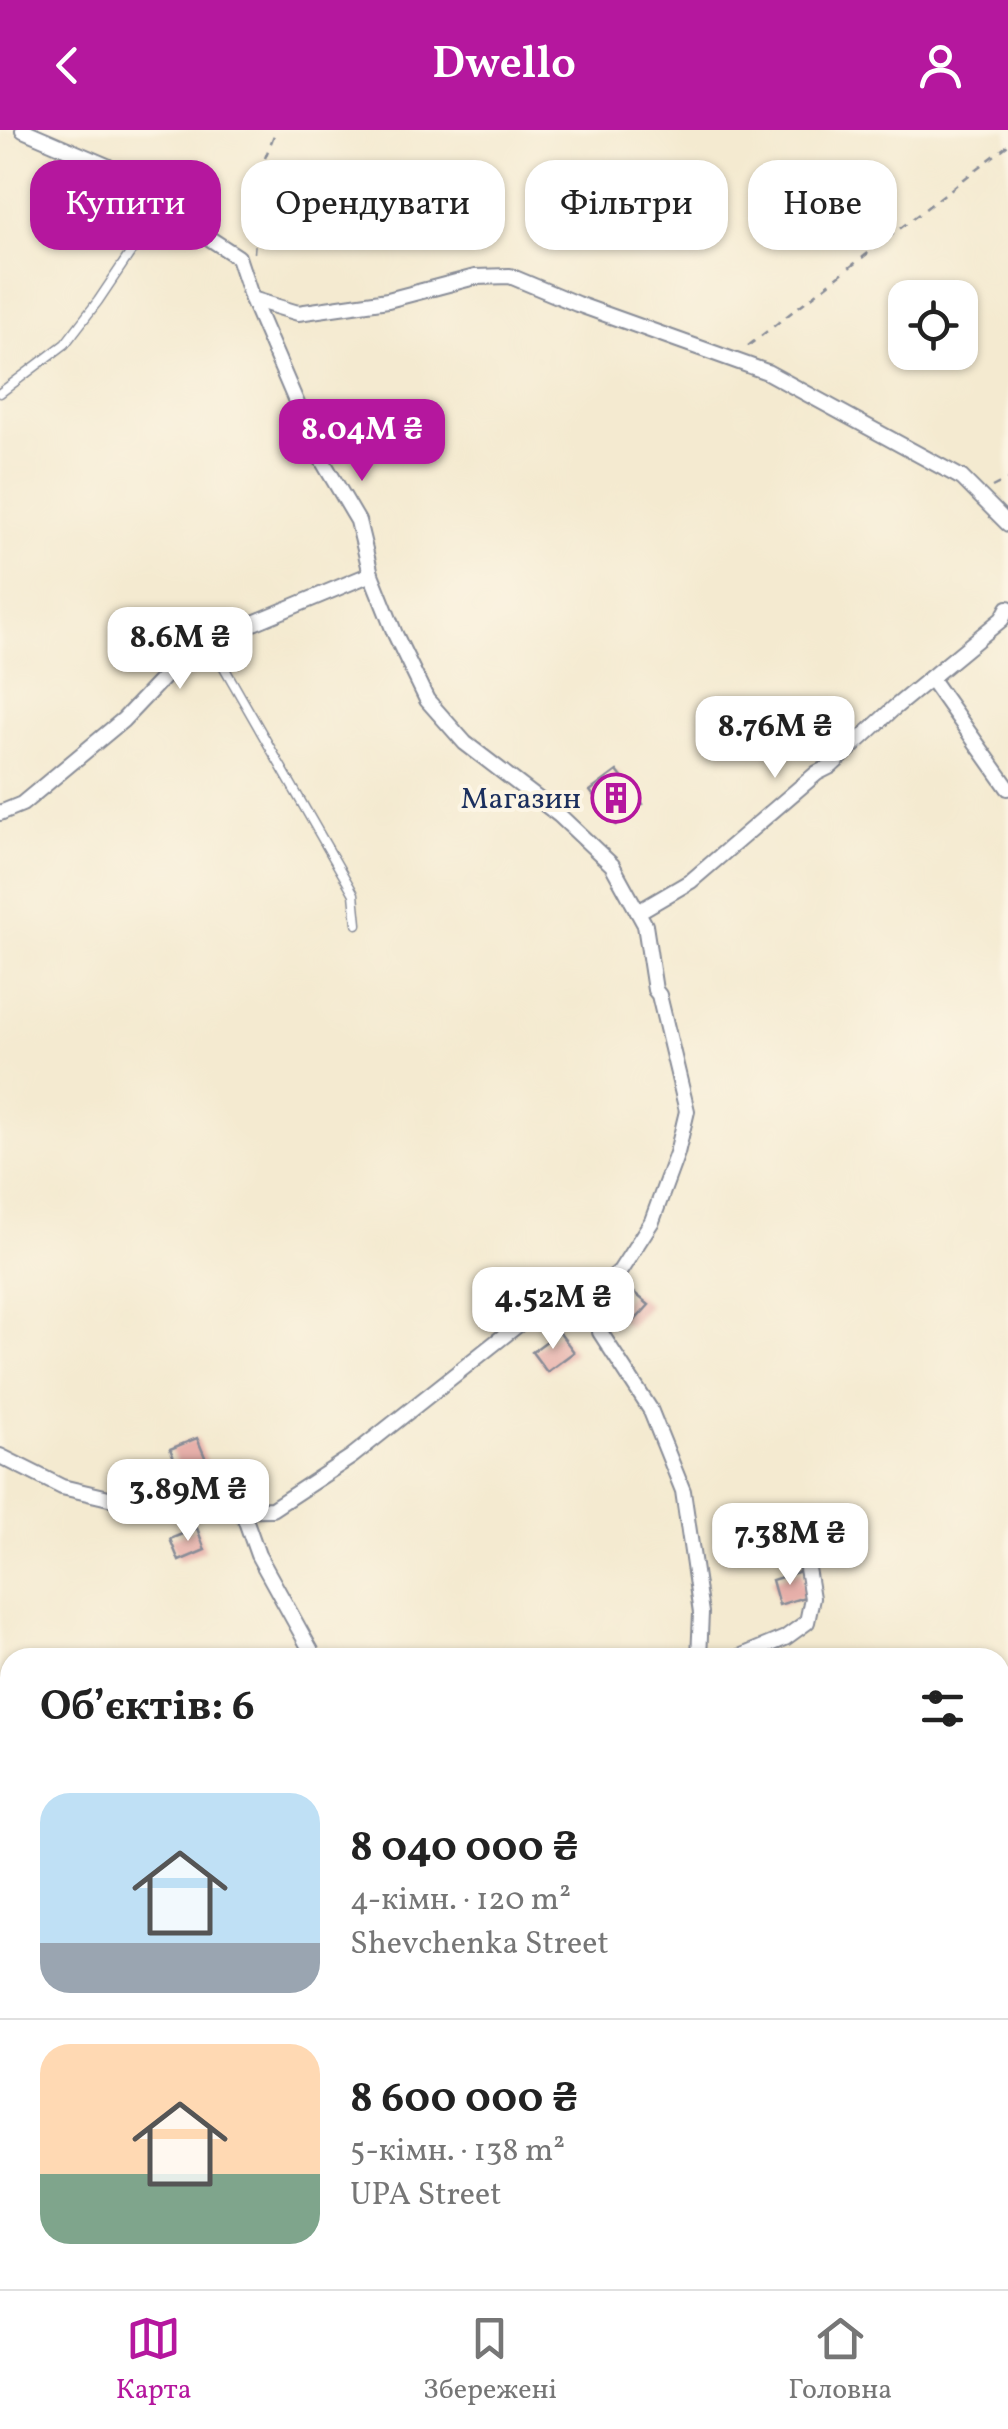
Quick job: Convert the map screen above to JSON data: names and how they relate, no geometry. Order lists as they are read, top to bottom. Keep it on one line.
{"places":{"building":["Магазин"]},"page":{"header":"Dwello","chip":["Купити","Орендувати","Фільтри","Нове"],"price":["8.04M ₴","8.6M ₴","8.76M ₴","4.52M ₴","3.89M ₴","7.38M ₴"],"heading":"Об’єктів: 6","list":[{"name":"8 040 000 ₴","note":"4-кімн. · 120 m² · Shevchenka Street"},{"name":"8 600 000 ₴","note":"5-кімн. · 138 m² · UPA Street"}],"tabs":["Карта","Збережені","Головна"]}}
